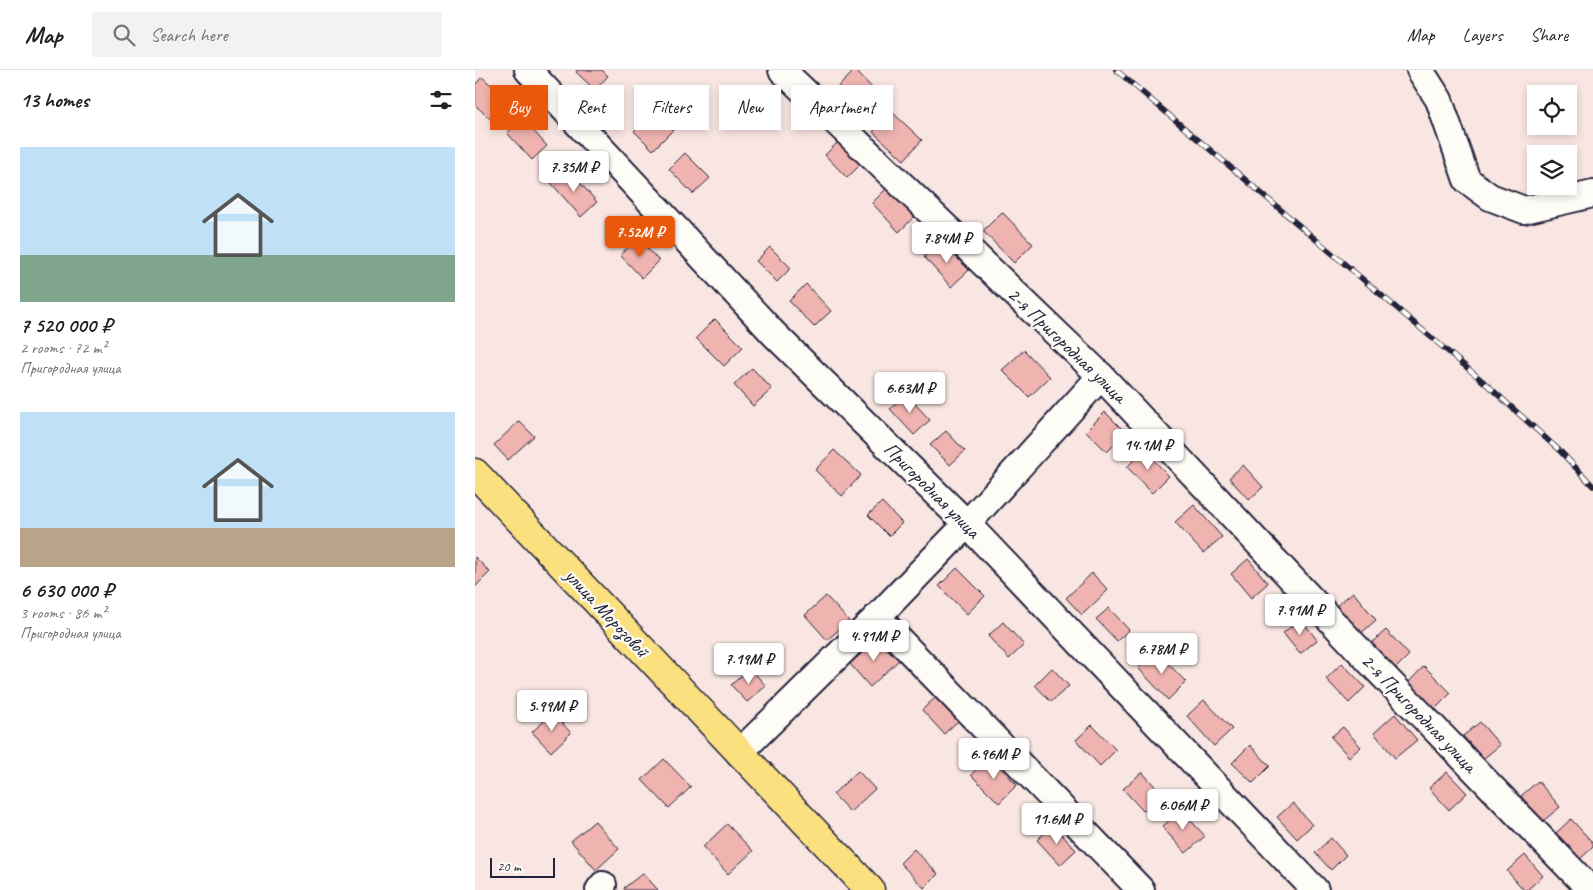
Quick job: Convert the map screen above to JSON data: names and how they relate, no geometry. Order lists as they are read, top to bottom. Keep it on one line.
{"streets":{"main road":["улица Морозовой"],"street":["2-я Пригородная улица","Пригородная улица"]},"scale_bar":"20 m","page":{"header":"Map","search":"Search here","nav":["Map","Layers","Share"],"heading":"13 homes","chip":["Buy","Rent","Filters","New","Apartment"],"list":[{"name":"7 520 000 ₽","note":"2 rooms · 72 m² · Пригородная улица"},{"name":"6 630 000 ₽","note":"3 rooms · 86 m² · Пригородная улица"}],"price":["7.35M ₽","7.52M ₽","7.84M ₽","6.63M ₽","14.1M ₽","7.91M ₽","4.91M ₽","6.78M ₽","7.19M ₽","5.99M ₽","6.96M ₽","6.06M ₽","11.6M ₽"],"scale":"20 m"}}
